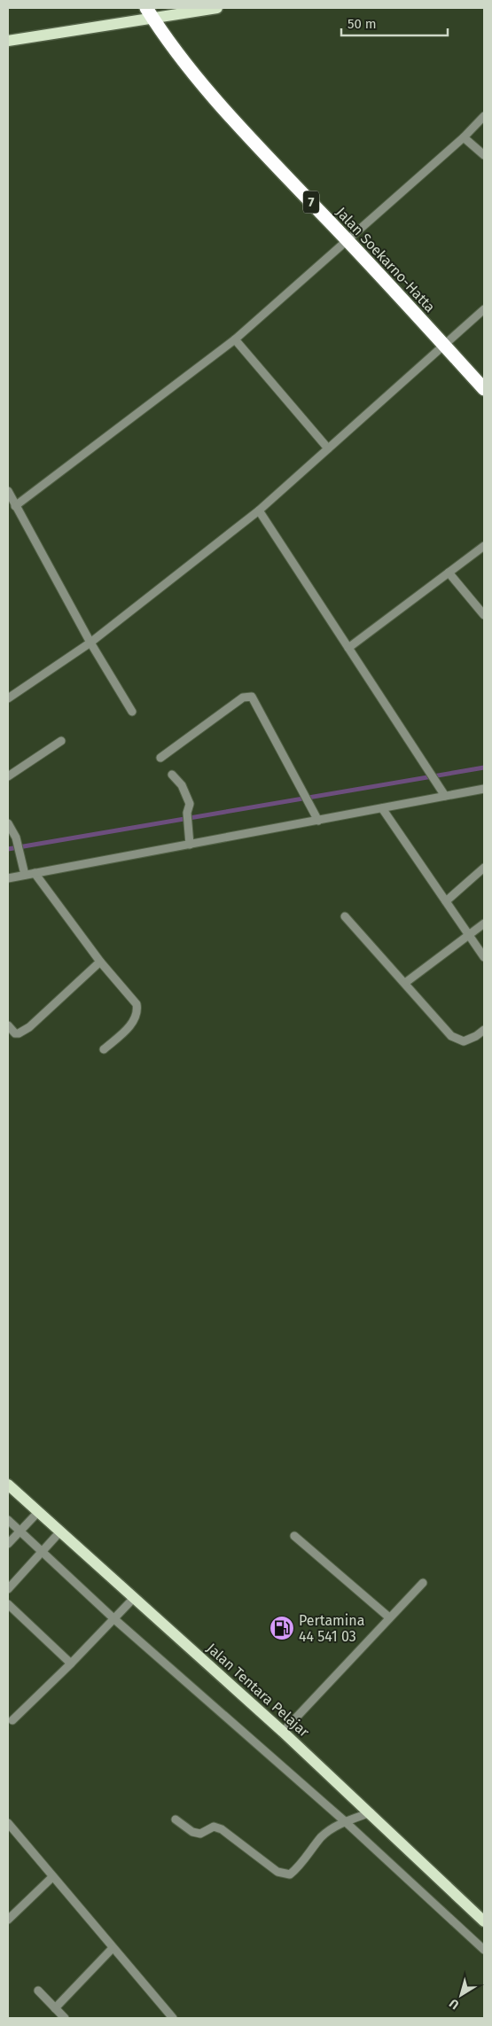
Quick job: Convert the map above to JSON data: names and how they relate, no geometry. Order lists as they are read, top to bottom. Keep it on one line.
{"streets":{"highway":["7","Jalan Soekarno-Hatta"],"main road":["Jalan Tentara Pelajar"]},"places":{"fuel station":["Pertamina 44 541 03"]},"scale_bar":"50 m","north":"bottom left"}
